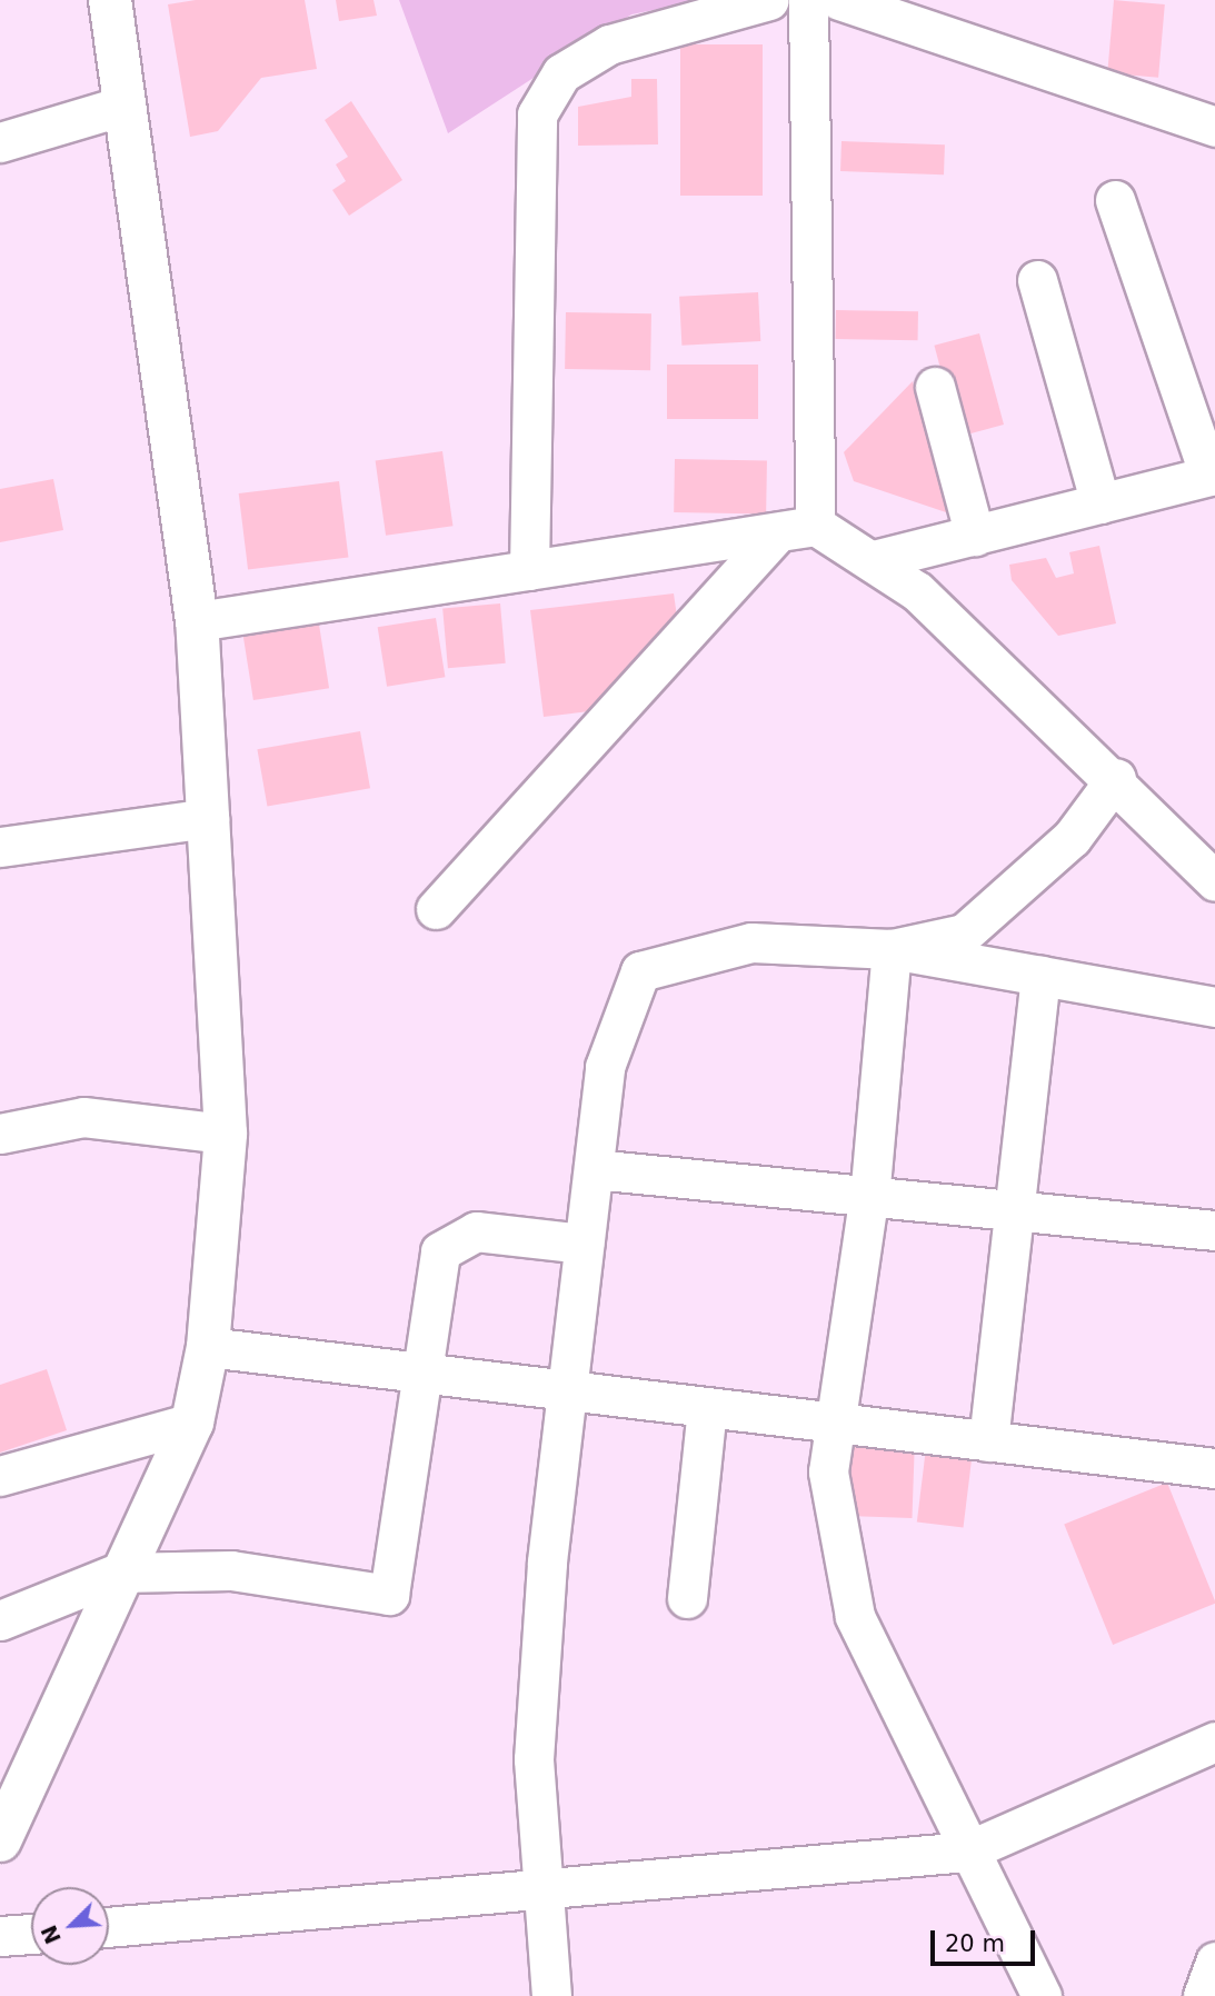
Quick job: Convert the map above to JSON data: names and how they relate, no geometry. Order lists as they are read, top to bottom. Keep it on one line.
{"scale_bar":"20 m","north":"bottom left"}
